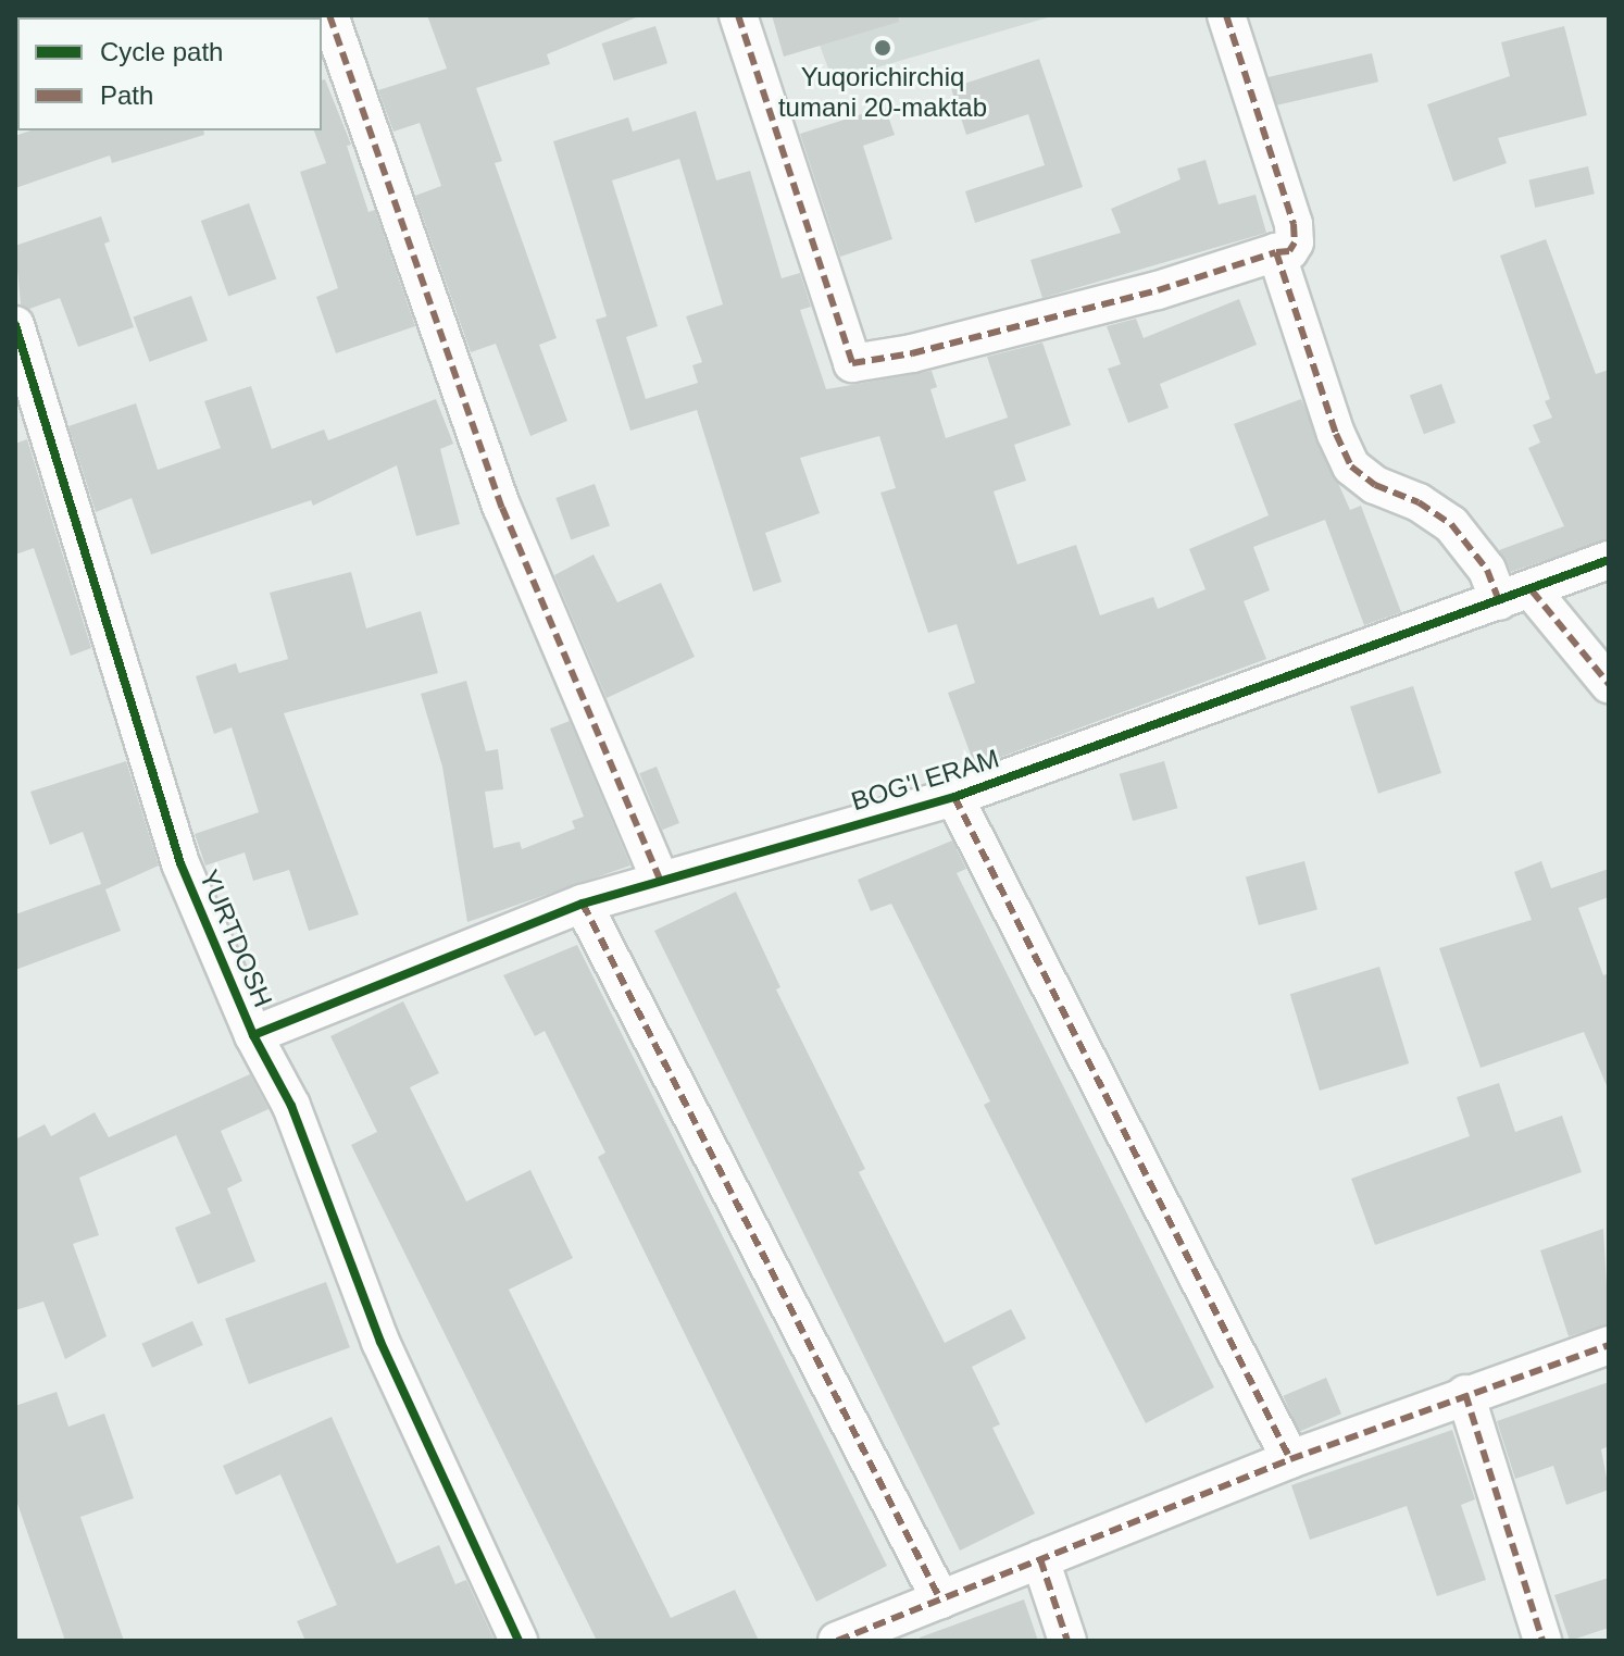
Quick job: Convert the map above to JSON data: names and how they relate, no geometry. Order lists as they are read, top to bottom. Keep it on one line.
{"streets":{"street":["BOG'I ERAM","YURTDOSH"]},"crossings":[["BOG'I ERAM","YURTDOSH"]],"places":["Yuqorichirchiq tumani 20-maktab"],"legend":["Cycle path","Path"]}
